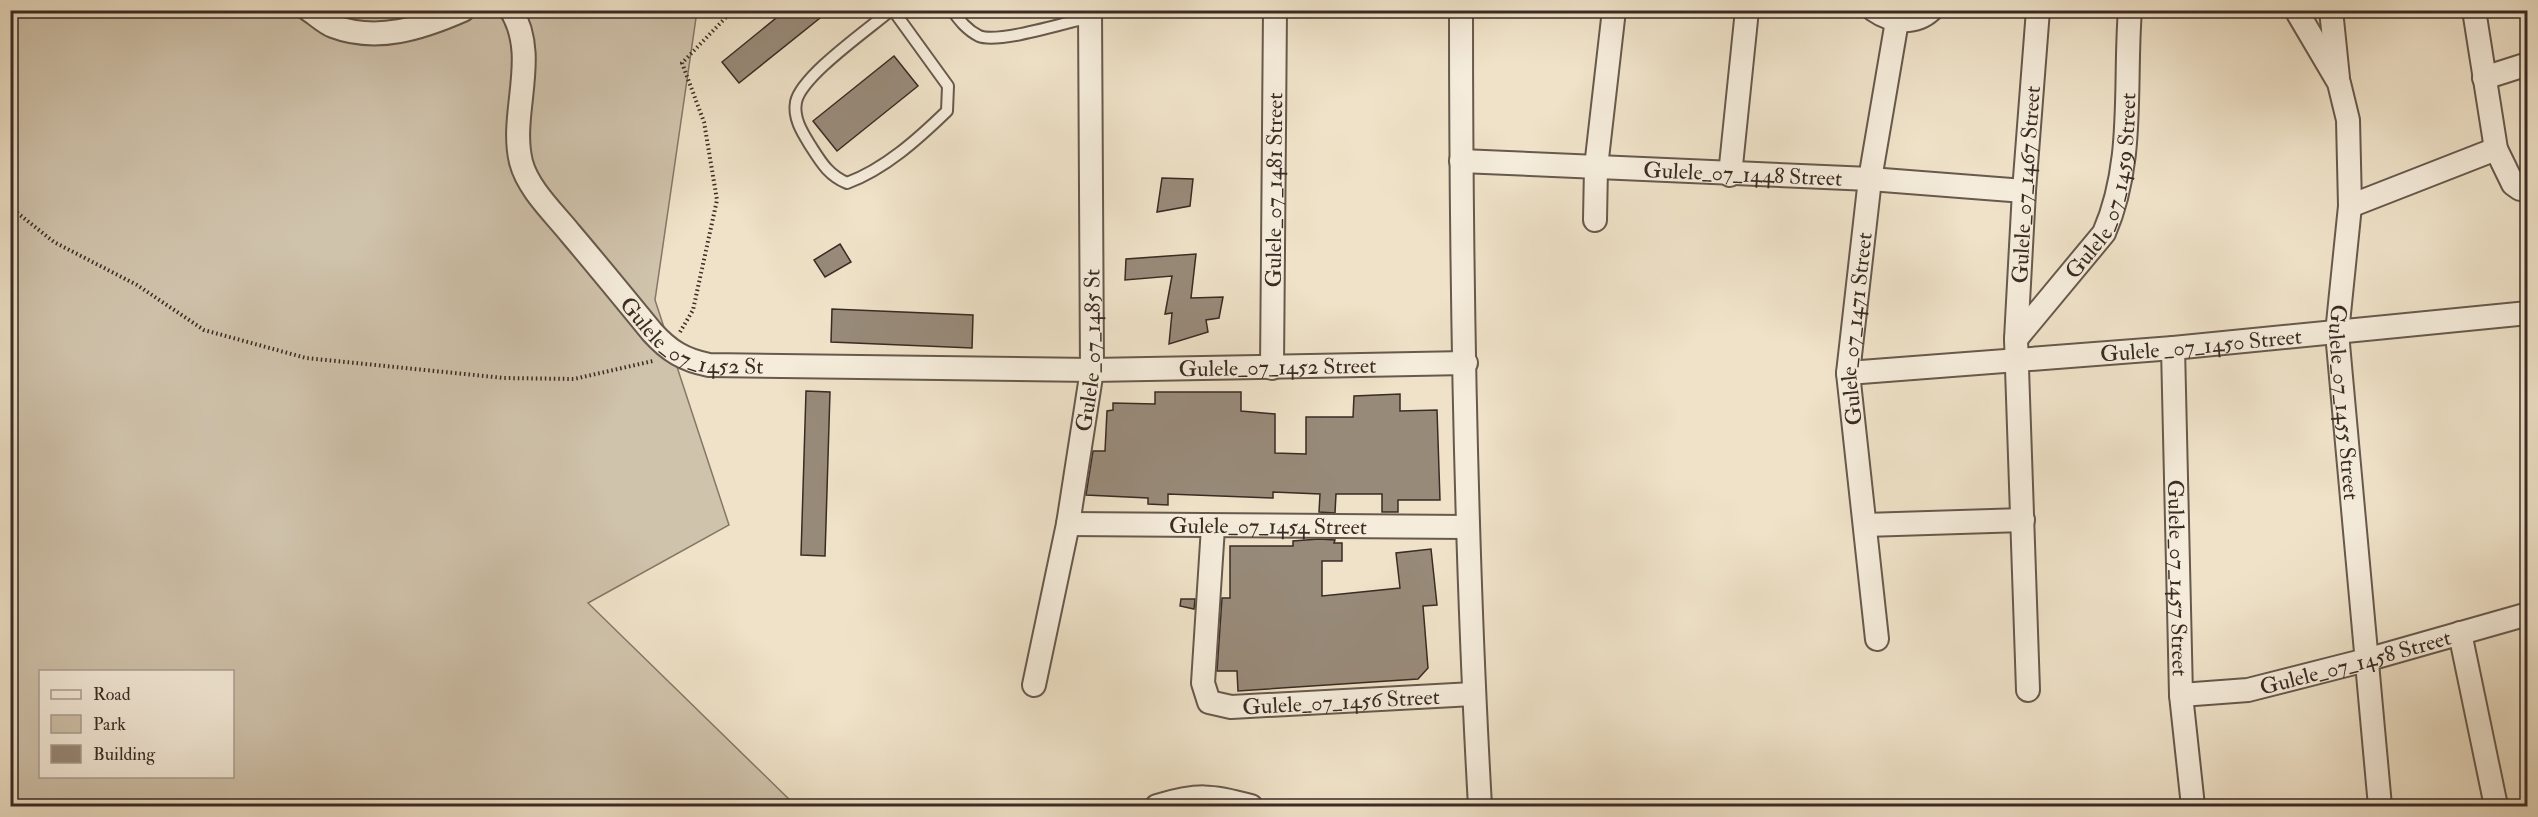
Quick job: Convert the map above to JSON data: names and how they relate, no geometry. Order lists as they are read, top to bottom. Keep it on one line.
{"streets":{"street":["Gulele_07_1448 Street","Gulele_07_1459 Street","Gulele_07_1467 Street","Gulele_07_1481 Street","Gulele_07_1452 St","Gulele_07_1471 Street","Gulele _07_1450 Street","Gulele_07_1485 St","Gulele_07_1452 Street","Gulele_07_1455 Street","Gulele_07_1454 Street","Gulele_07_1457 Street","Gulele_07_1458 Street","Gulele_07_1456 Street"]},"crossings":[["Gulele_07_1448 Street","Gulele_07_1467 Street"],["Gulele_07_1448 Street","Gulele_07_1471 Street"],["Gulele_07_1459 Street","Gulele_07_1467 Street"],["Gulele_07_1459 Street","Gulele _07_1450 Street"],["Gulele_07_1467 Street","Gulele _07_1450 Street"],["Gulele_07_1481 Street","Gulele_07_1452 Street"],["Gulele_07_1452 St","Gulele_07_1485 St"],["Gulele_07_1452 St","Gulele_07_1452 Street"],["Gulele_07_1471 Street","Gulele _07_1450 Street"],["Gulele _07_1450 Street","Gulele_07_1455 Street"],["Gulele _07_1450 Street","Gulele_07_1457 Street"],["Gulele_07_1485 St","Gulele_07_1452 Street"],["Gulele_07_1485 St","Gulele_07_1454 Street"],["Gulele_07_1455 Street","Gulele_07_1458 Street"],["Gulele_07_1454 Street","Gulele_07_1456 Street"],["Gulele_07_1457 Street","Gulele_07_1458 Street"]],"legend":["Road","Park","Building"]}
